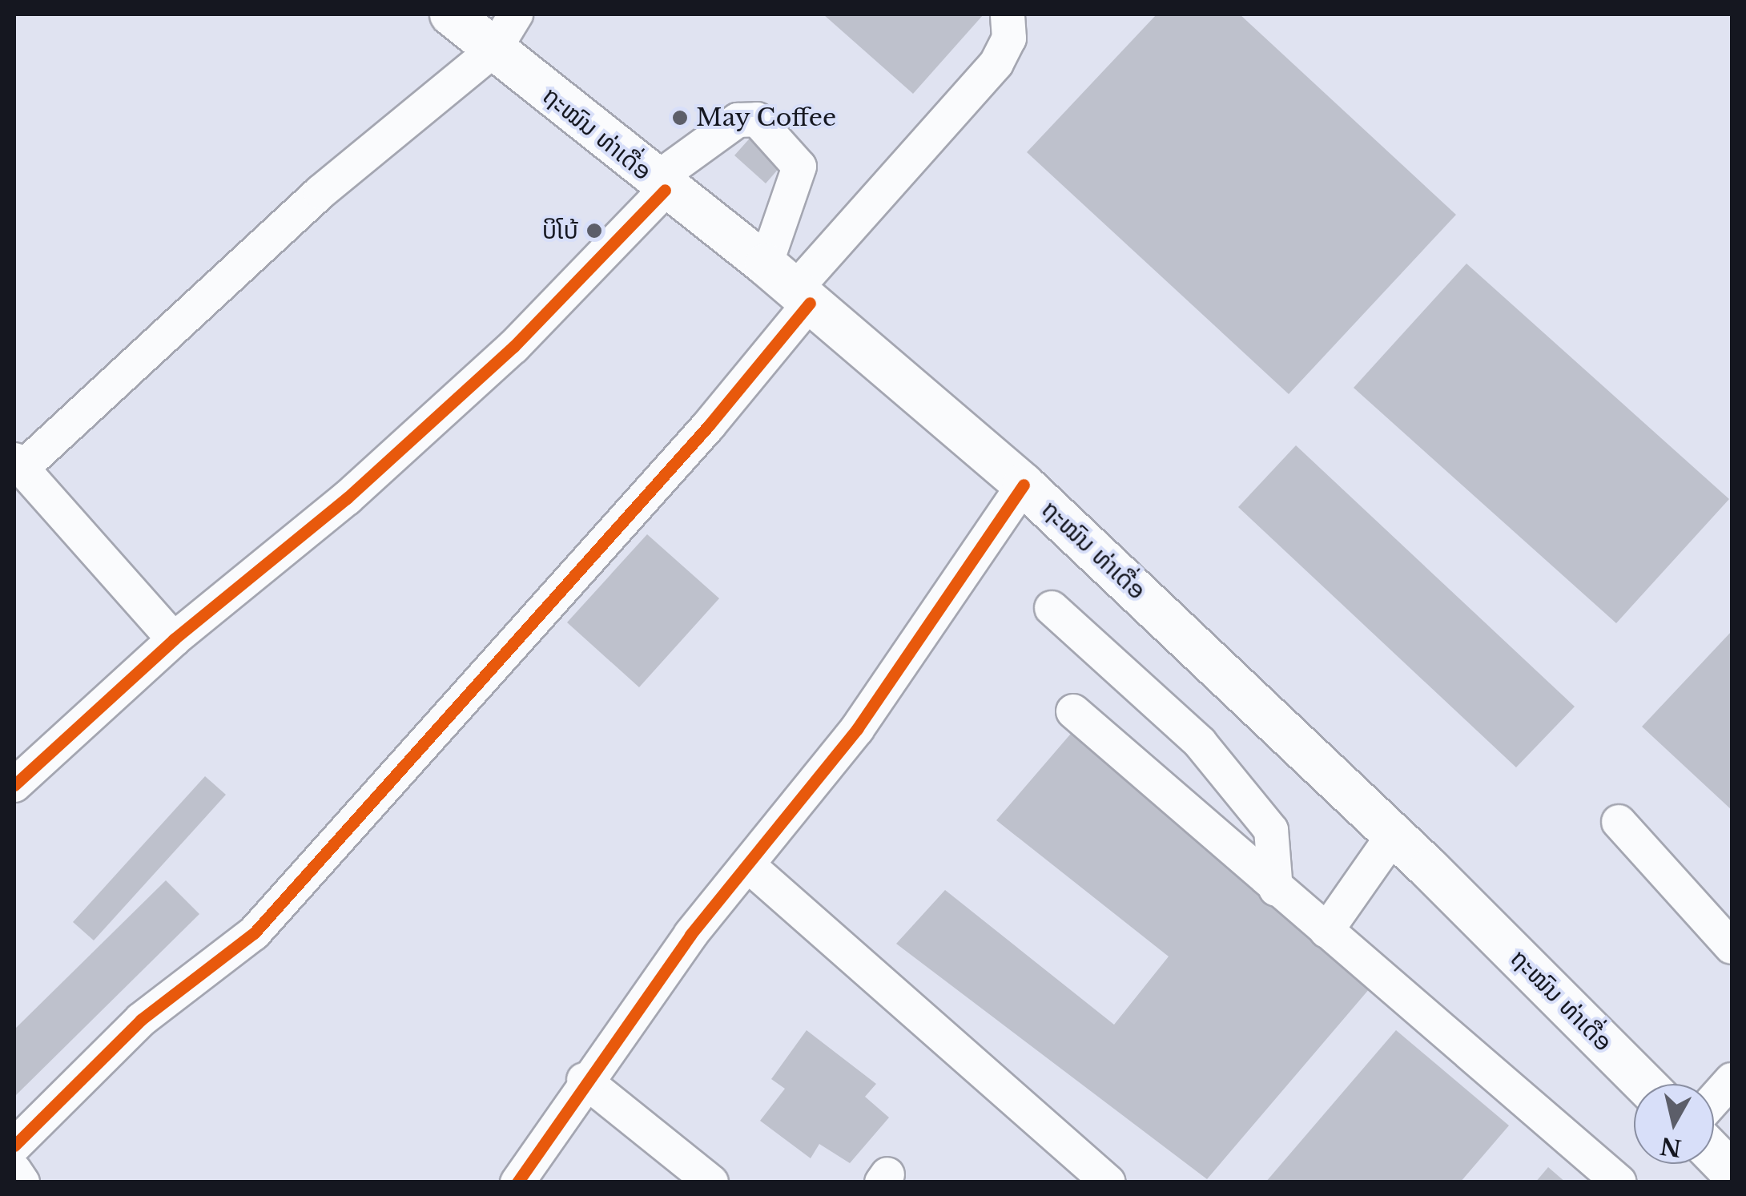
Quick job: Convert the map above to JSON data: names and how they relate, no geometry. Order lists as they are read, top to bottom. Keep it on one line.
{"streets":{"main road":["ຖະໝົນ ທ່າເດື່ອ"]},"places":["May Coffee","ບິໂບ້"],"north":"bottom"}
